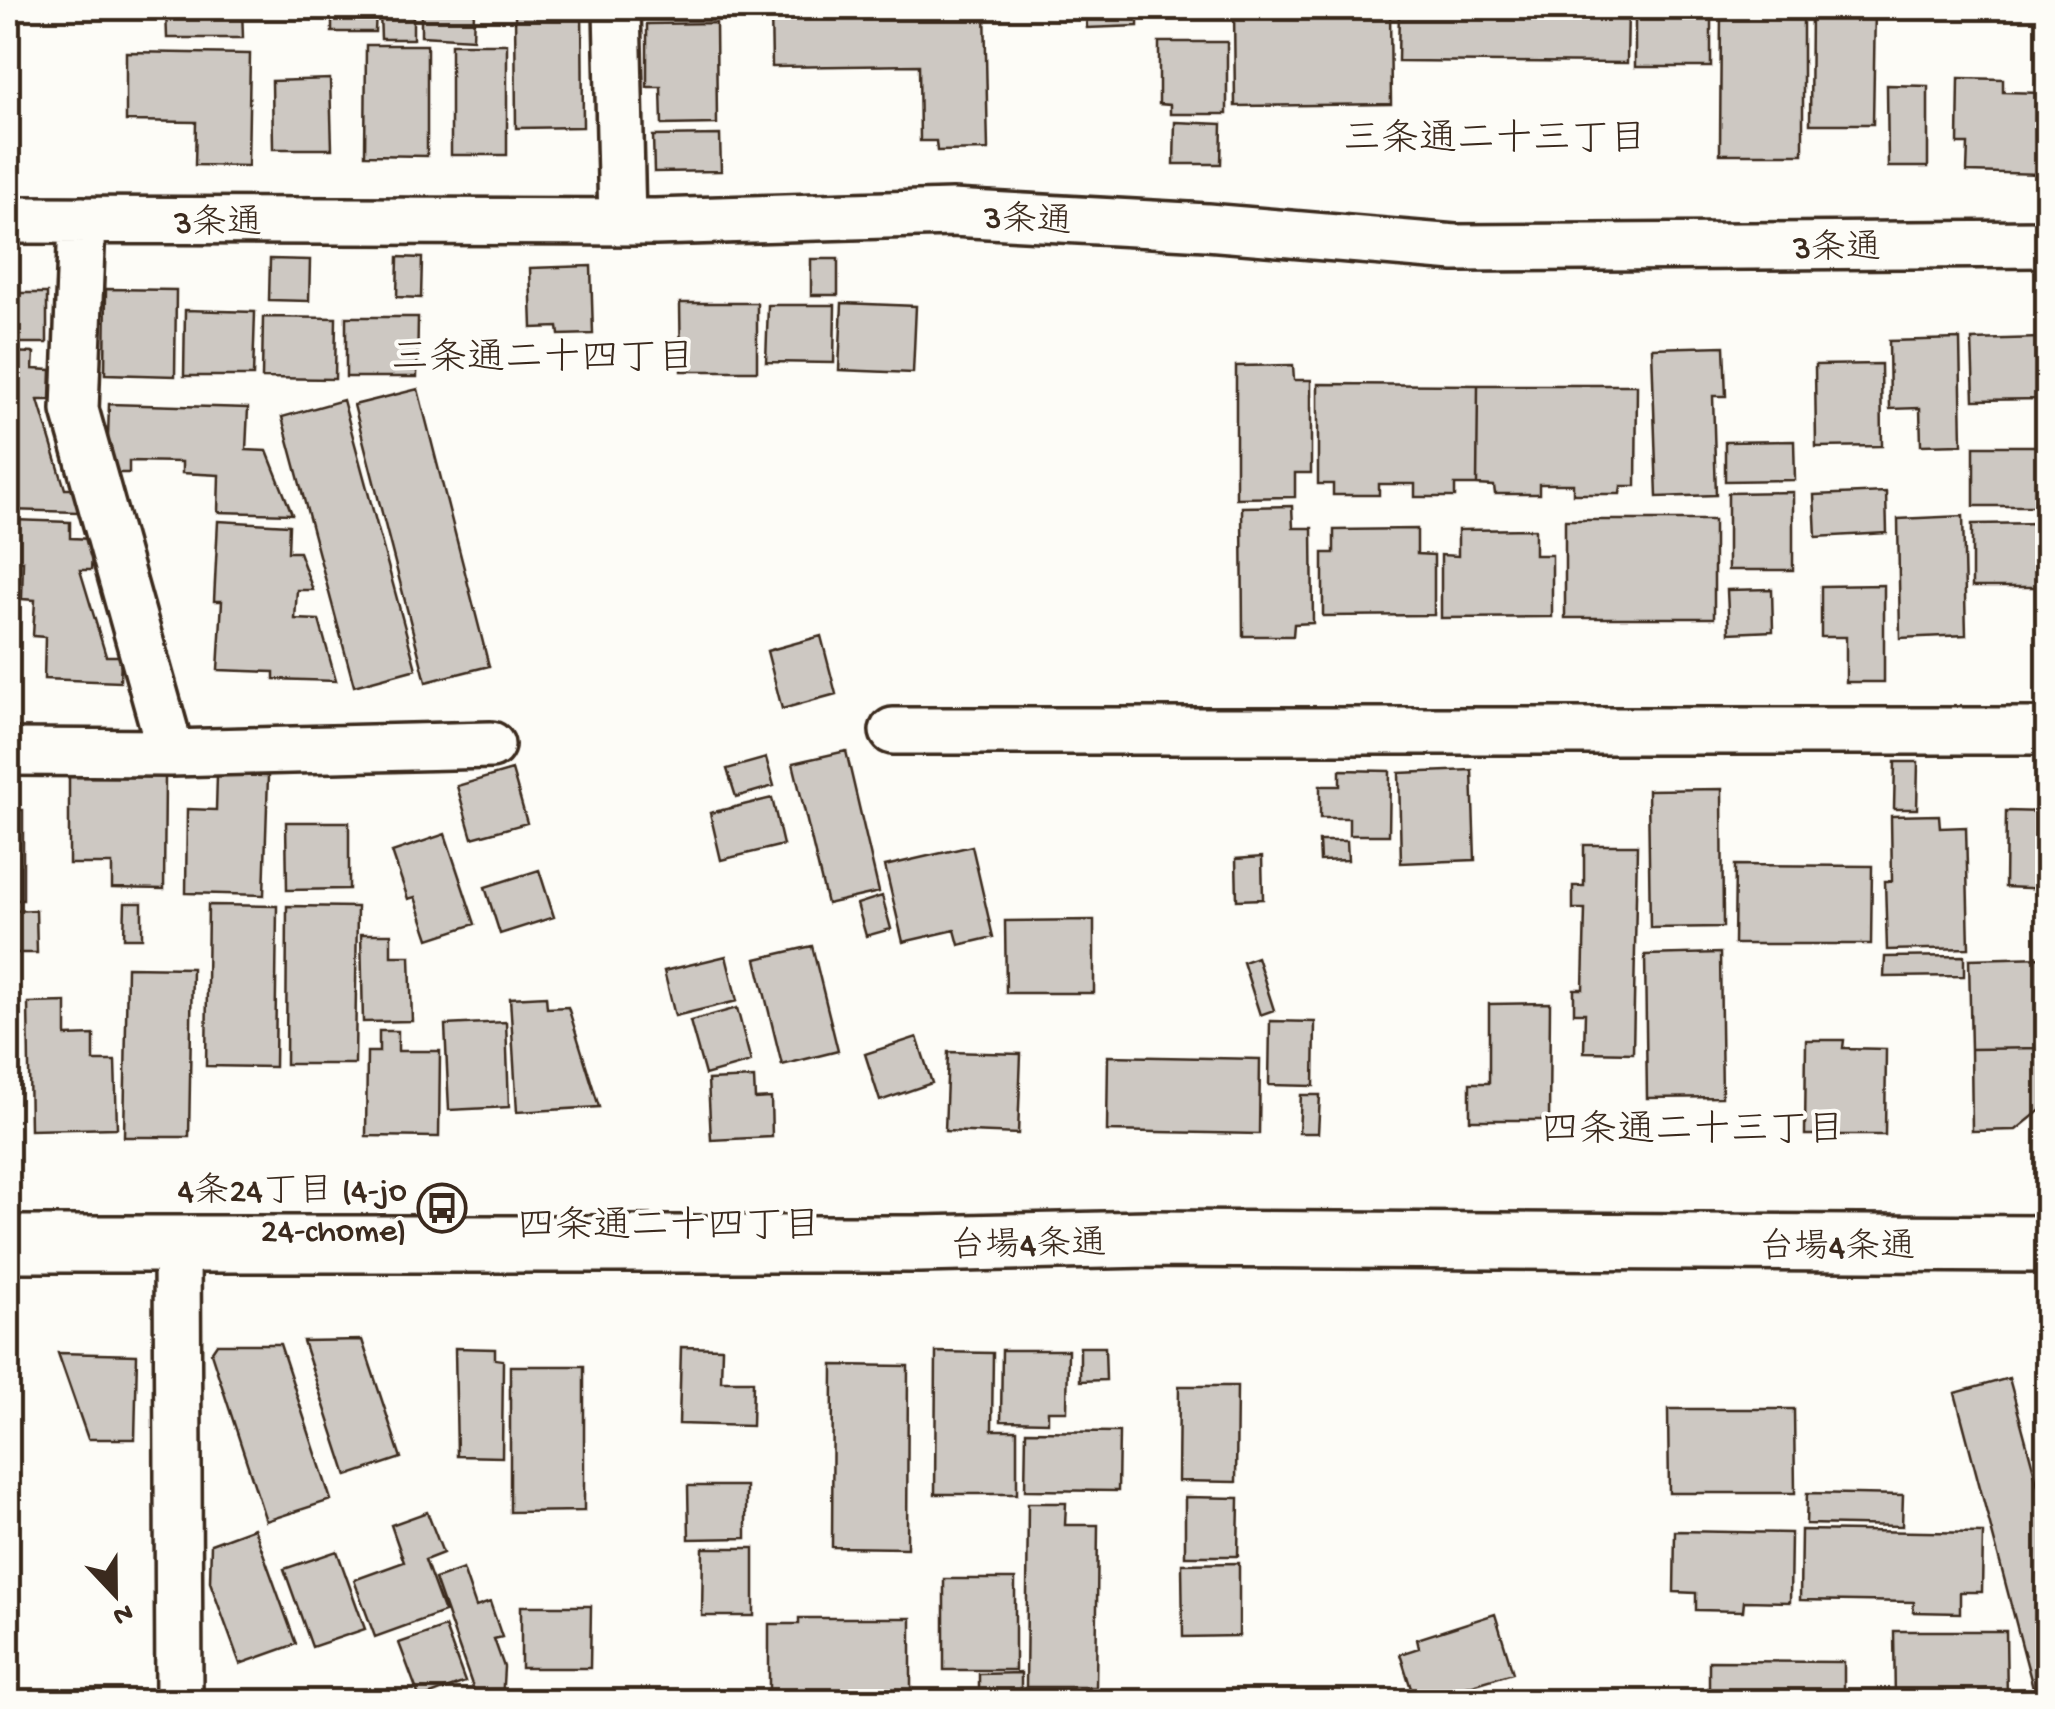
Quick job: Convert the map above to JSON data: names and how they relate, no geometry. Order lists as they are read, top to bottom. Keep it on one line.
{"streets":{"street":["3条通","台場4条通"]},"districts":["三条通二十三丁目","三条通二十四丁目","四条通二十三丁目","四条通二十四丁目"],"places":{"bus stop":["4条24丁目 (4-jo 24-chome)"]},"north":"bottom"}
